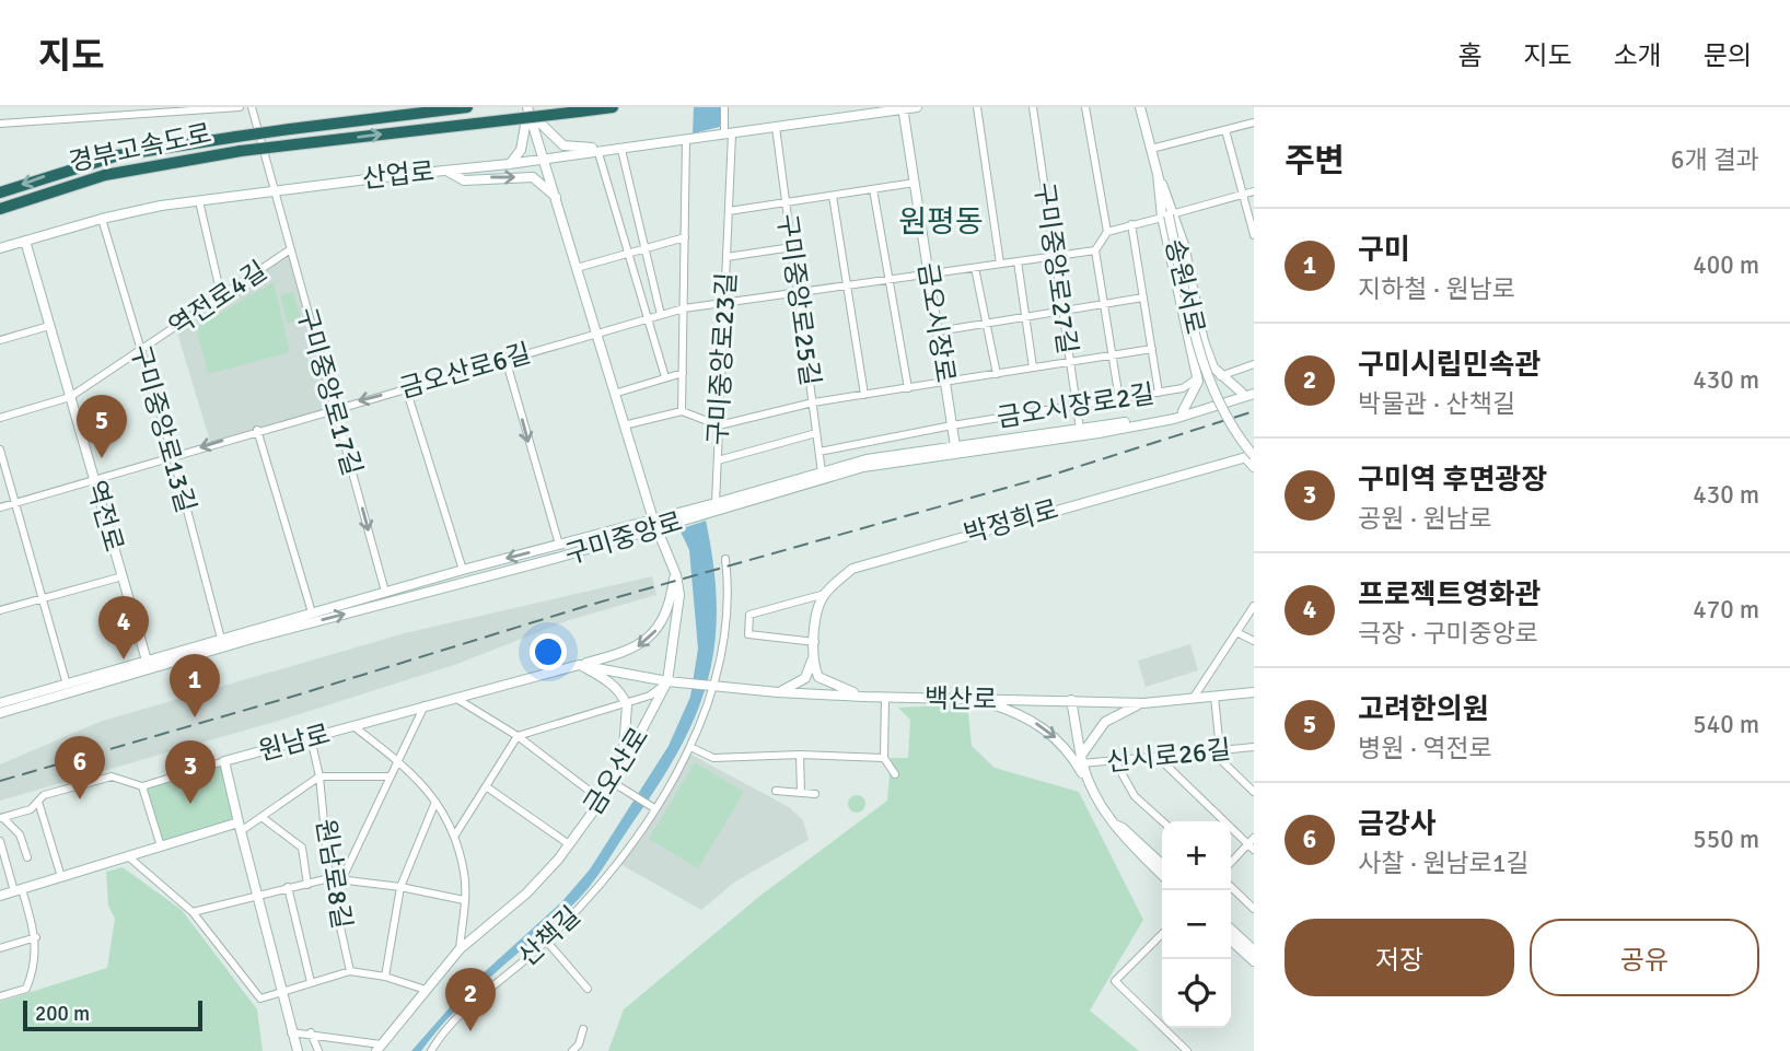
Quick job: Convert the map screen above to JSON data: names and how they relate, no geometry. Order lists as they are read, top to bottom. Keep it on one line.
{"streets":{"highway":["경부고속도로"],"street":["산업로","구미중앙로27길","송원서로","역전로4길","구미중앙로25길","금오시장로","구미중앙로23길","금오산로6길","구미중앙로17길","금오시장로2길","구미중앙로13길","역전로","박정희로","구미중앙로","백산로","원남로","신시로26길","금오산로","원남로8길","산책길"]},"crossings":[["산업로","구미중앙로25길"],["산업로","금오시장로"],["산업로","구미중앙로23길"],["산업로","구미중앙로17길"],["산업로","구미중앙로13길"],["산업로","역전로"],["산업로","금오산로"],["구미중앙로27길","금오산로6길"],["구미중앙로27길","금오시장로2길"],["구미중앙로27길","구미중앙로"],["송원서로","박정희로"],["역전로4길","구미중앙로17길"],["역전로4길","구미중앙로13길"],["역전로4길","역전로"],["구미중앙로25길","구미중앙로23길"],["구미중앙로25길","금오산로6길"],["구미중앙로25길","금오시장로2길"],["구미중앙로25길","구미중앙로"],["금오시장로","금오산로6길"],["금오시장로","금오시장로2길"],["금오시장로","구미중앙로"],["구미중앙로23길","금오산로6길"],["구미중앙로23길","구미중앙로"],["금오산로6길","구미중앙로17길"],["금오산로6길","구미중앙로13길"],["금오산로6길","역전로"],["금오산로6길","금오산로"],["구미중앙로17길","구미중앙로"],["구미중앙로13길","구미중앙로"],["역전로","구미중앙로"],["구미중앙로","금오산로"],["백산로","원남로"],["백산로","금오산로"],["백산로","산책길"],["원남로","금오산로"],["원남로","원남로8길"]],"one_way":["구미중앙로17길"],"districts":["원평동"],"scale_bar":"200 m","page":{"header":"지도","nav":["홈","지도","소개","문의"],"heading":["주변","6개 결과"],"list":[{"mark":"1","name":"구미","note":"지하철 · 원남로","value":"400 m"},{"mark":"2","name":"구미시립민속관","note":"박물관 · 산책길","value":"430 m"},{"mark":"3","name":"구미역 후면광장","note":"공원 · 원남로","value":"430 m"},{"mark":"4","name":"프로젝트영화관","note":"극장 · 구미중앙로","value":"470 m"},{"mark":"5","name":"고려한의원","note":"병원 · 역전로","value":"540 m"},{"mark":"6","name":"금강사","note":"사찰 · 원남로1길","value":"550 m"}],"pins":["5","4","1","6","3","2"],"map_buttons":["+","−"],"buttons":["저장","공유"],"scale":"200 m"}}
